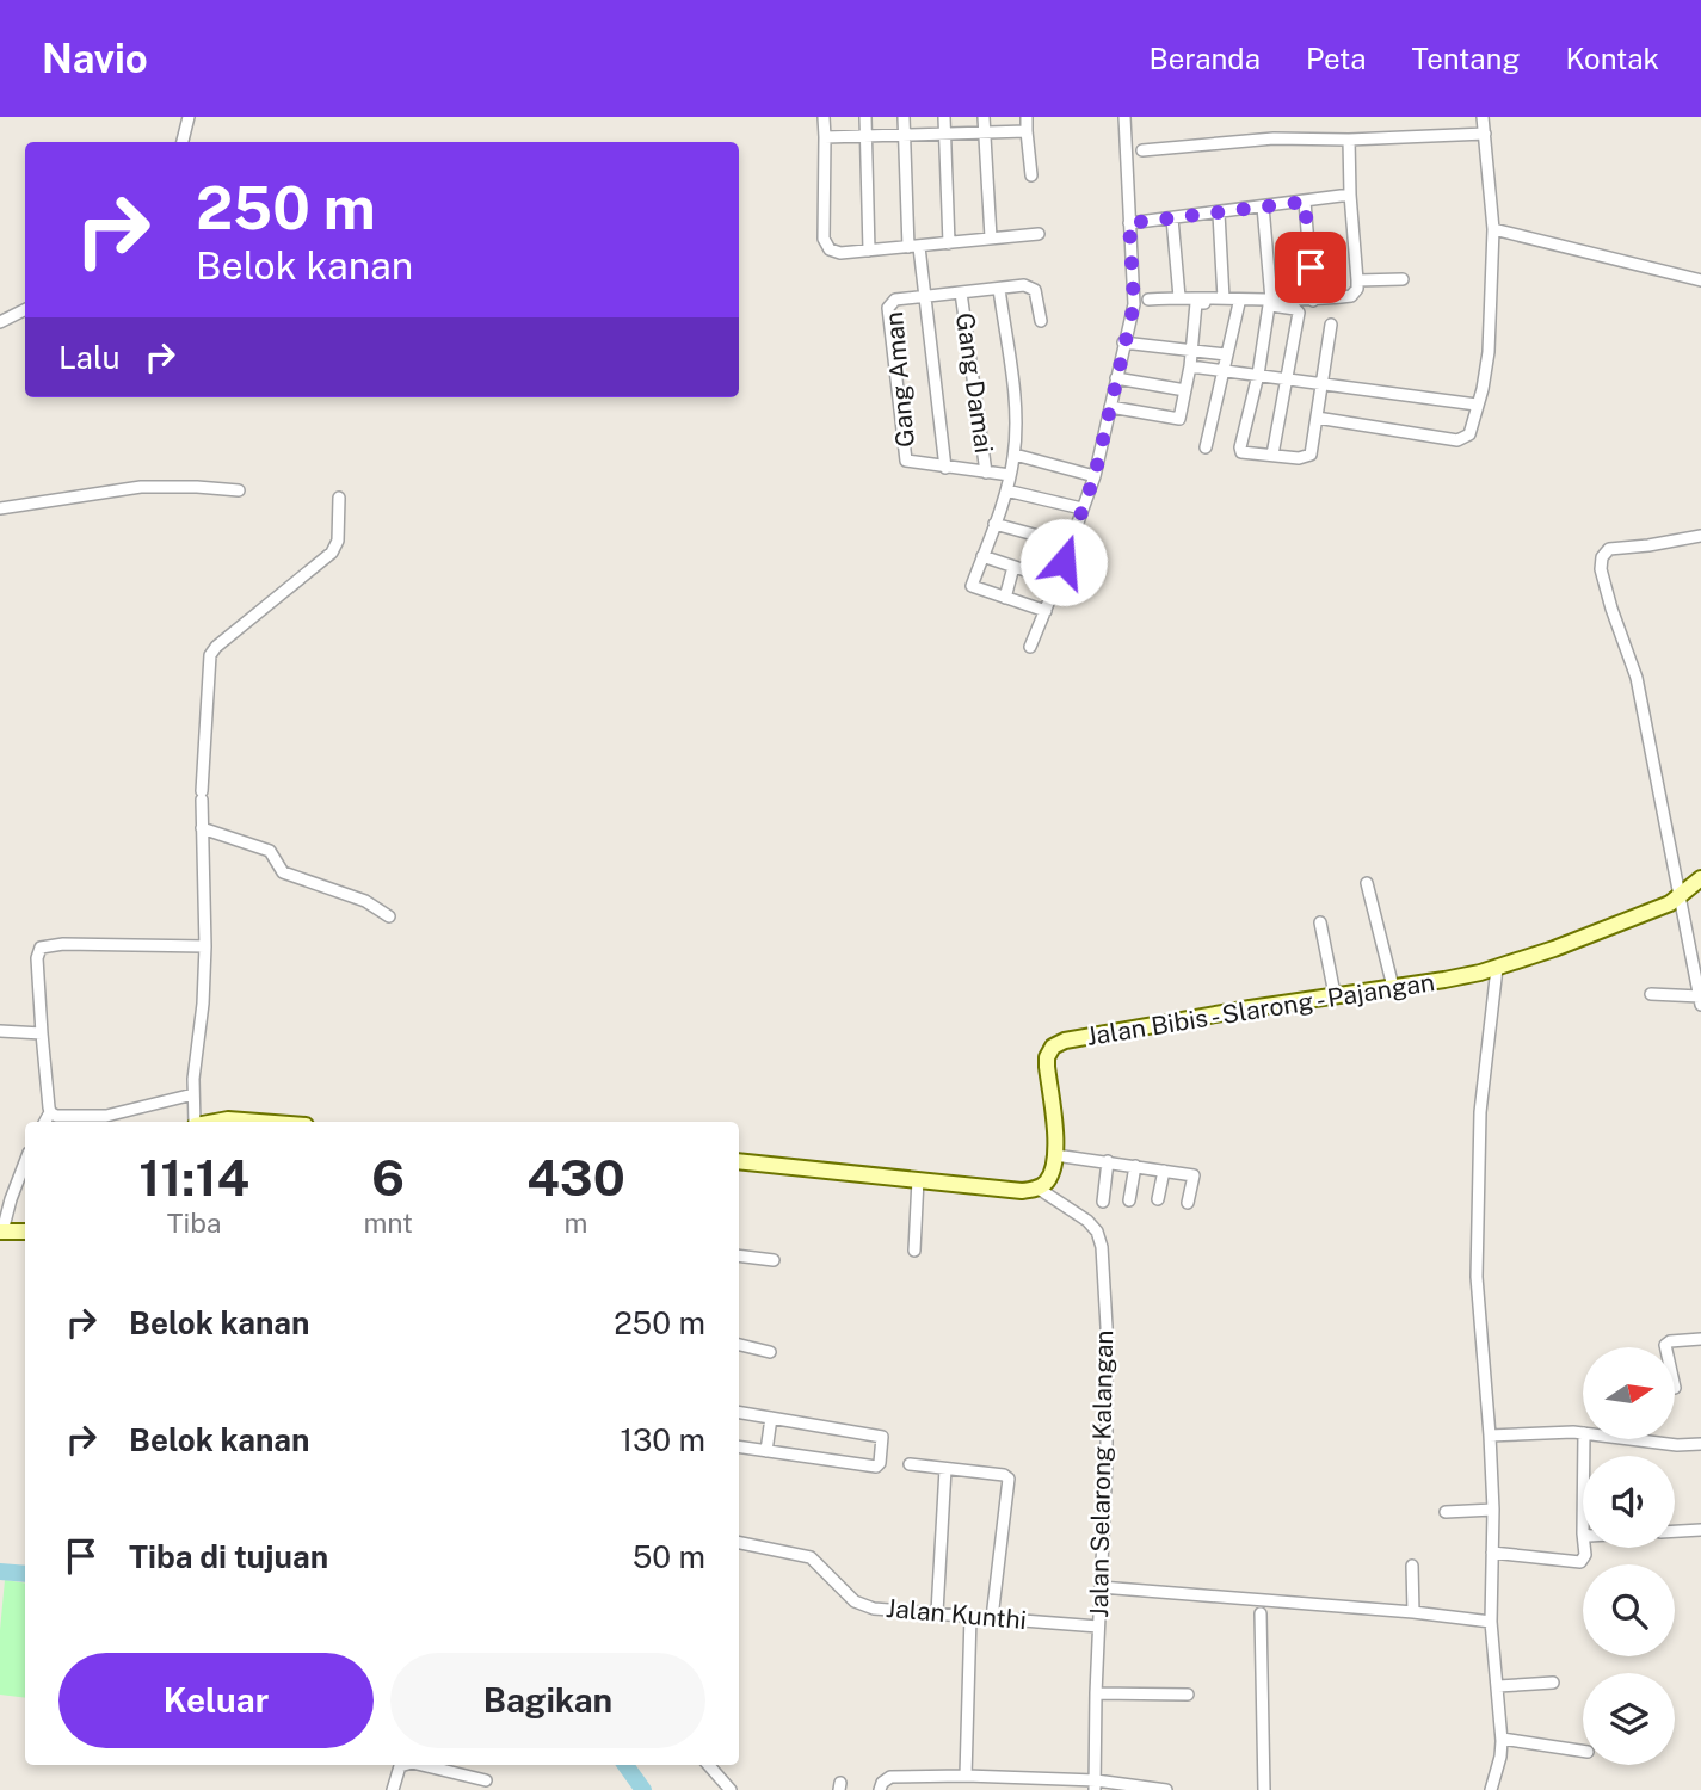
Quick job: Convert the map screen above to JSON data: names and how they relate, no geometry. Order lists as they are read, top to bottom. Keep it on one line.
{"streets":{"main road":["Jalan Bibis - Slarong - Pajangan"],"street":["Gang Aman","Gang Damai","Jalan Selarong Kalangan","Jalan Kunthi"]},"crossings":[["Jalan Selarong Kalangan","Jalan Kunthi"]],"north":"right","page":{"header":"Navio","nav":["Beranda","Peta","Tentang","Kontak"],"turn":["250 m","Belok kanan"],"then":"Lalu","eta":["11:14","Tiba","6","mnt","430","m"],"list":[{"name":"Belok kanan","value":"250 m"},{"name":"Belok kanan","value":"130 m"},{"name":"Tiba di tujuan","value":"50 m"}],"buttons":["Keluar","Bagikan"]}}
